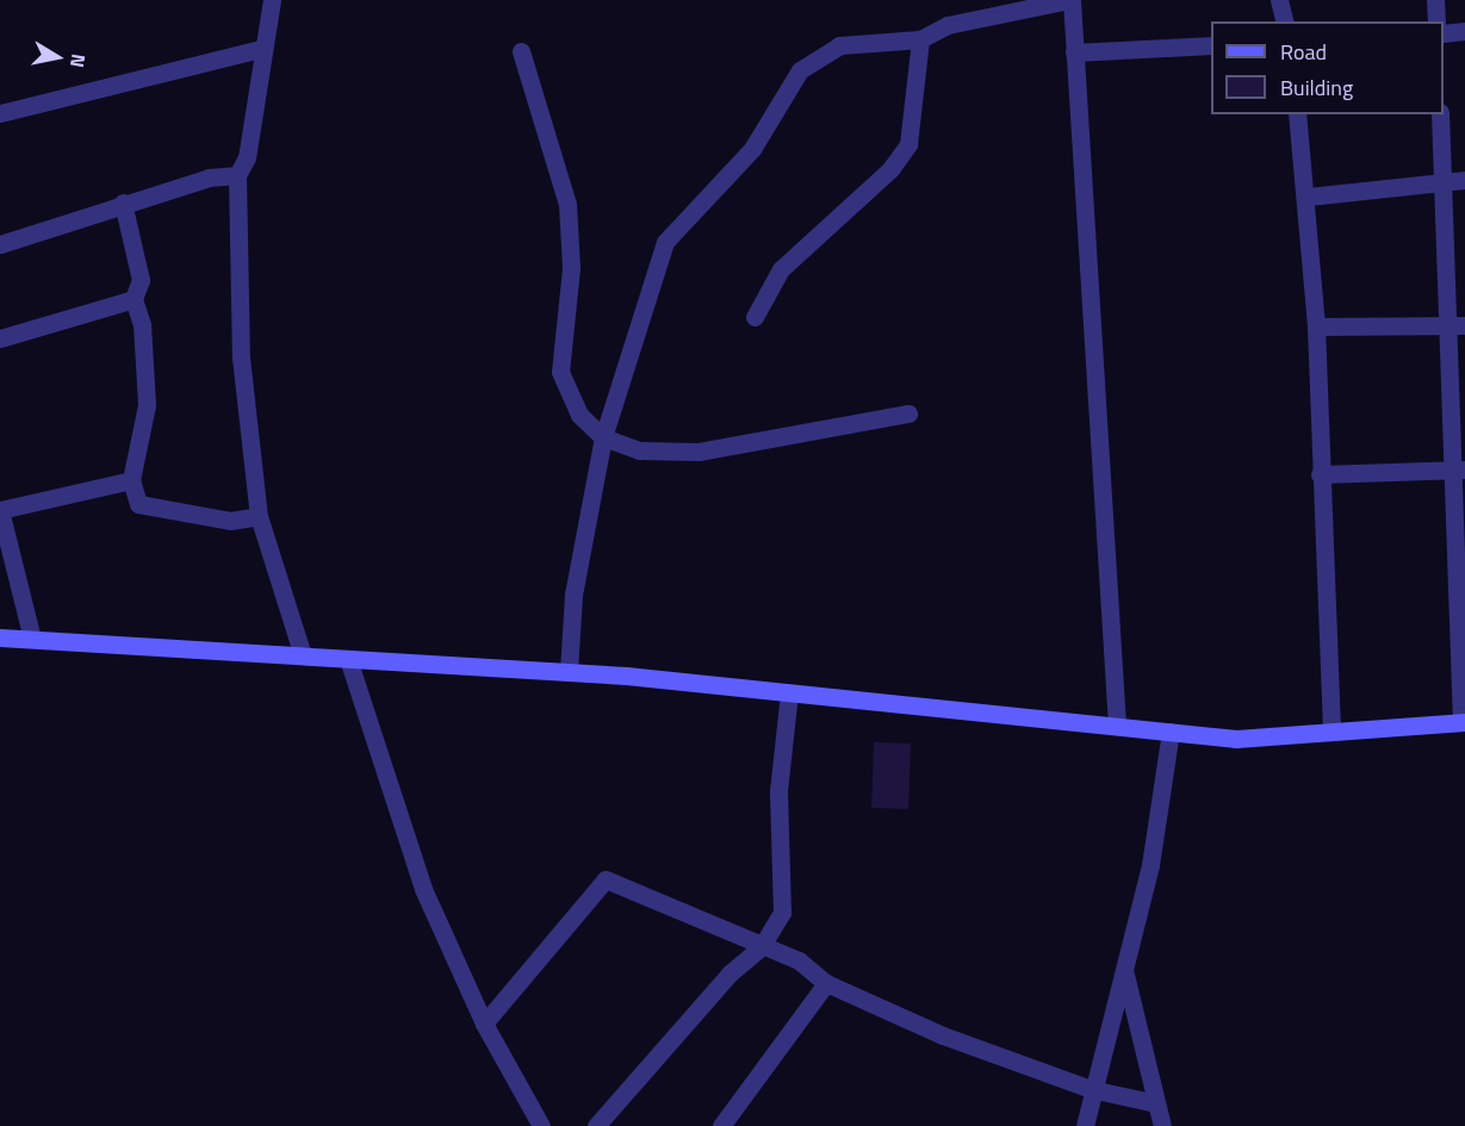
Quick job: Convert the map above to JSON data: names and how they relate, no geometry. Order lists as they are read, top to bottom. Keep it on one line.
{"legend":["Road","Building"],"north":"right"}
